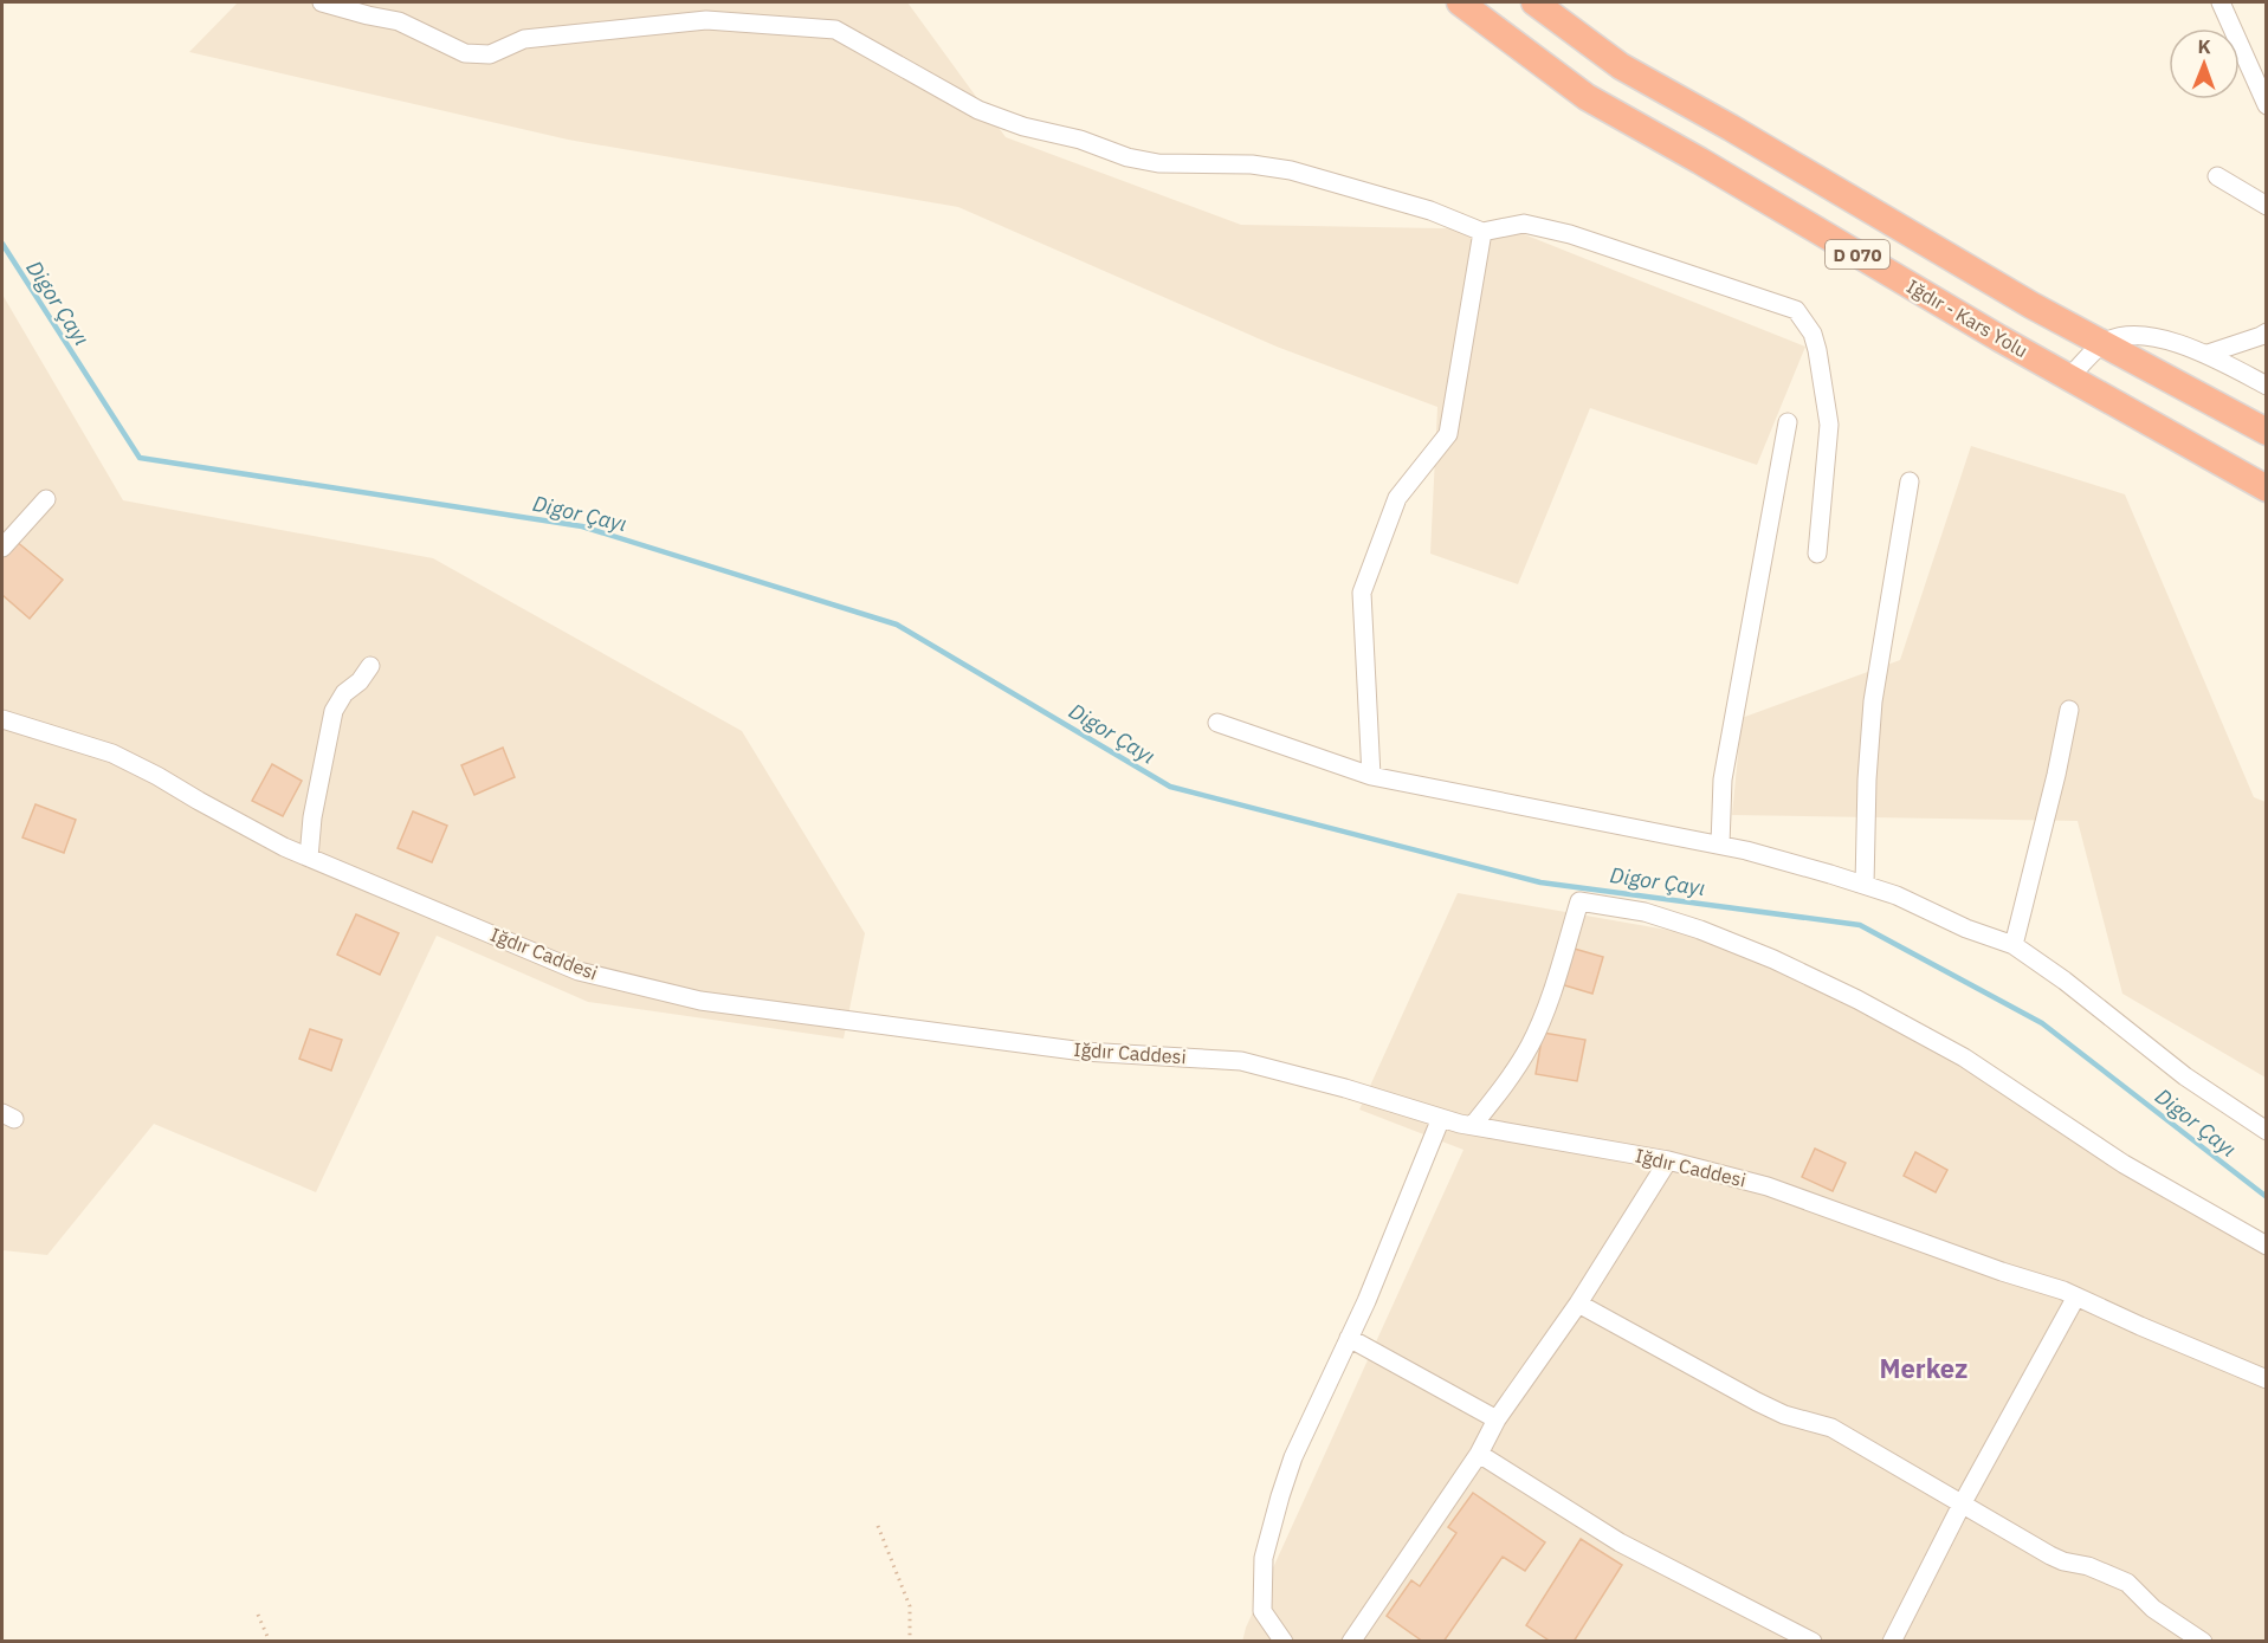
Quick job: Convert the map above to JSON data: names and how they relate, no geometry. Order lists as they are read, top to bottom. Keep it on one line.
{"streets":{"highway":["D 070","Iğdır - Kars Yolu"],"street":["Iğdır Caddesi"]},"districts":["Merkez"],"water":["Digor Çayı"],"north":"top"}
